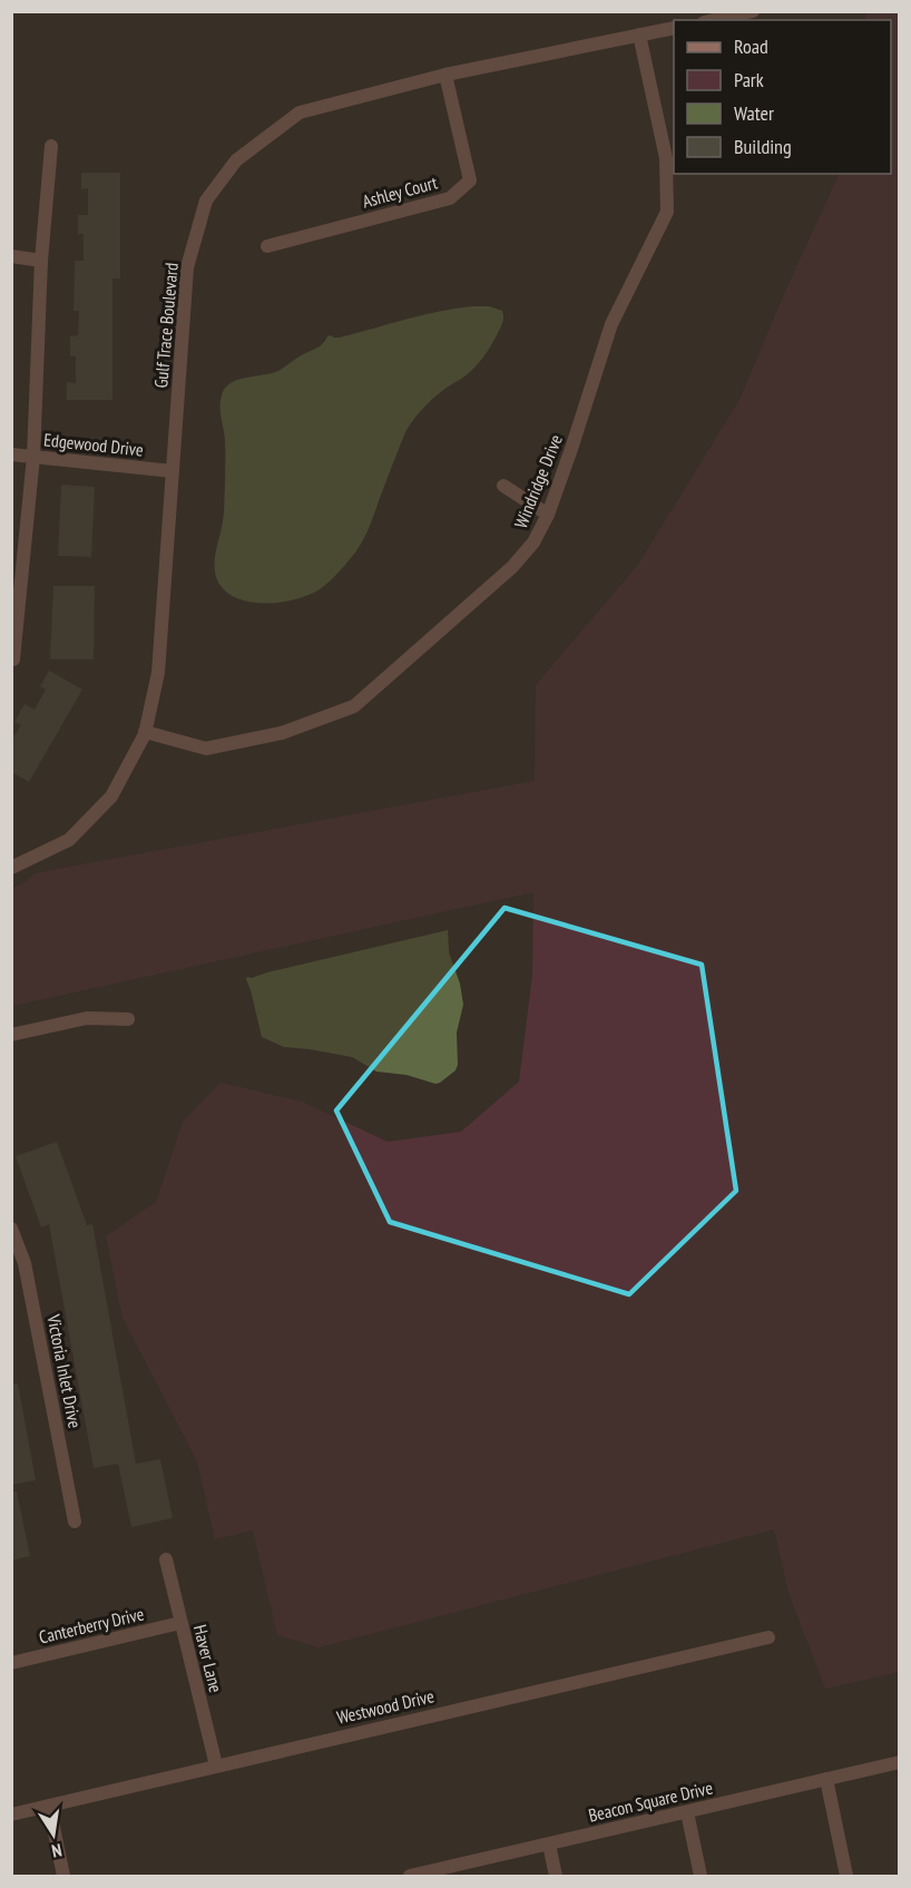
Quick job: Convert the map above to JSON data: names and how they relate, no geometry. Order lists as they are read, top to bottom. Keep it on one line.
{"streets":{"street":["Ashley Court","Gulf Trace Boulevard","Edgewood Drive","Windridge Drive","Victoria Inlet Drive","Canterberry Drive","Haver Lane","Westwood Drive","Beacon Square Drive"]},"crossings":[["Ashley Court","Gulf Trace Boulevard"],["Gulf Trace Boulevard","Edgewood Drive"],["Gulf Trace Boulevard","Windridge Drive"],["Canterberry Drive","Haver Lane"],["Haver Lane","Westwood Drive"]],"legend":["Road","Park","Water","Building"],"north":"bottom"}
